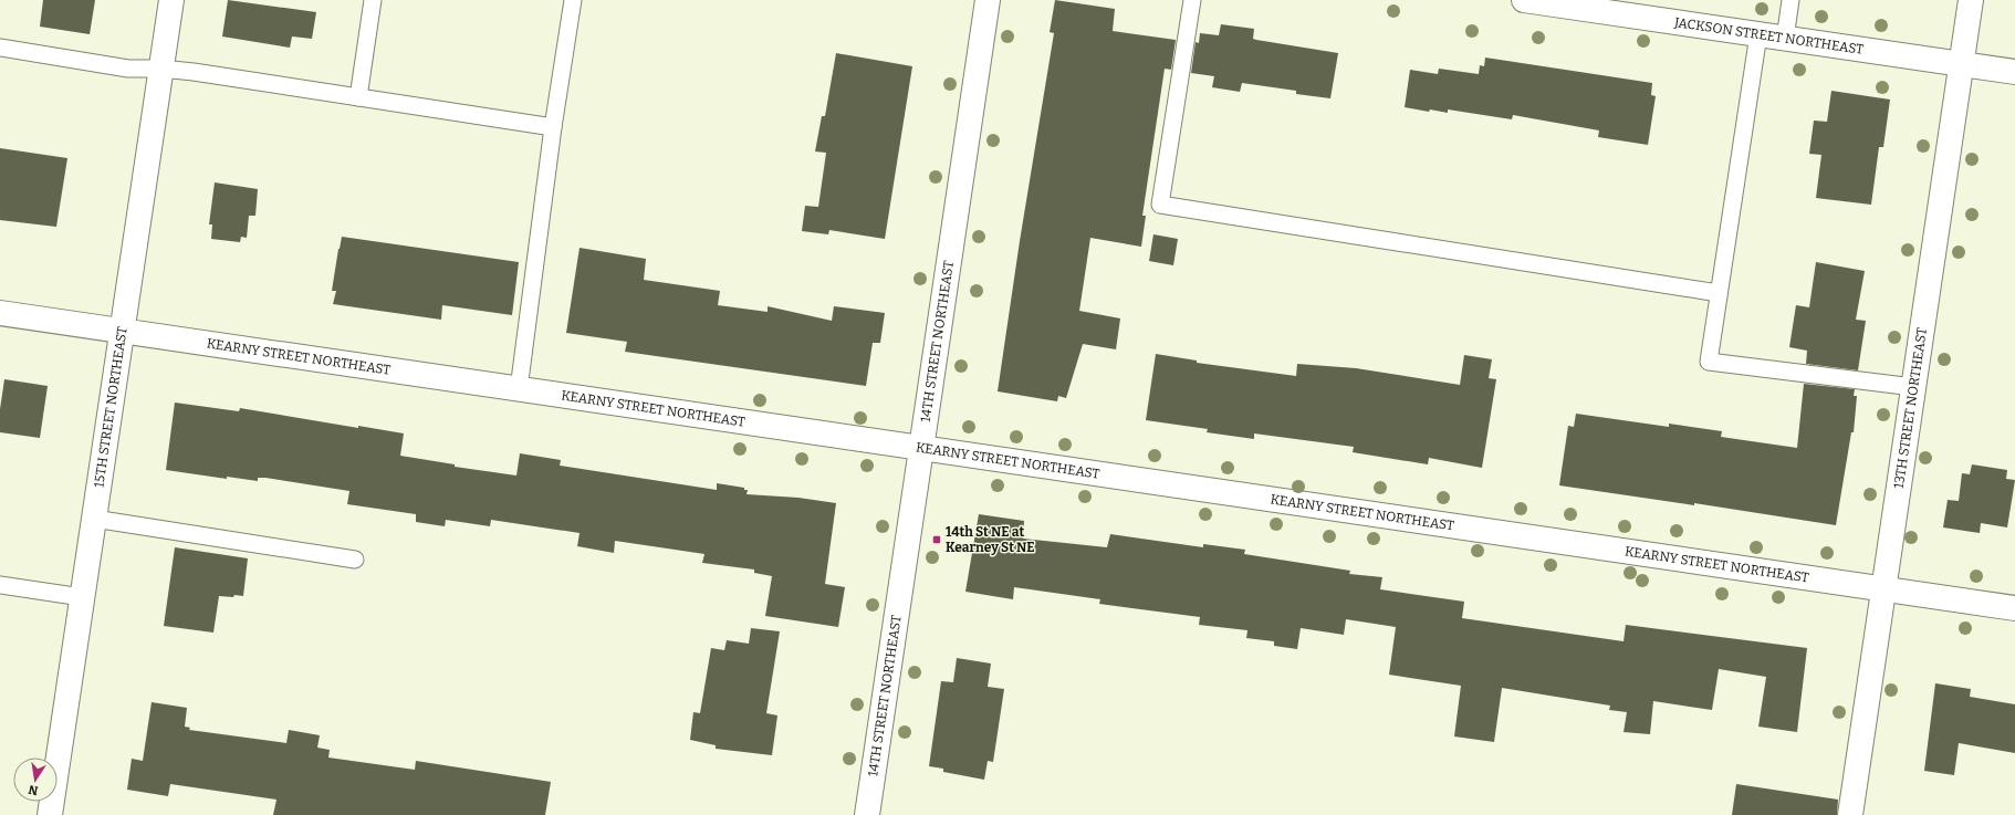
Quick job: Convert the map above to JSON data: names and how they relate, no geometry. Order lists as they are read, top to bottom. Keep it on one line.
{"streets":{"street":["JACKSON STREET NORTHEAST","14TH STREET NORTHEAST","KEARNY STREET NORTHEAST","15TH STREET NORTHEAST","13TH STREET NORTHEAST"]},"crossings":[["JACKSON STREET NORTHEAST","13TH STREET NORTHEAST"],["14TH STREET NORTHEAST","KEARNY STREET NORTHEAST"],["KEARNY STREET NORTHEAST","15TH STREET NORTHEAST"],["KEARNY STREET NORTHEAST","13TH STREET NORTHEAST"]],"places":{"transit":["14th St NE at Kearney St NE"]},"north":"bottom"}
